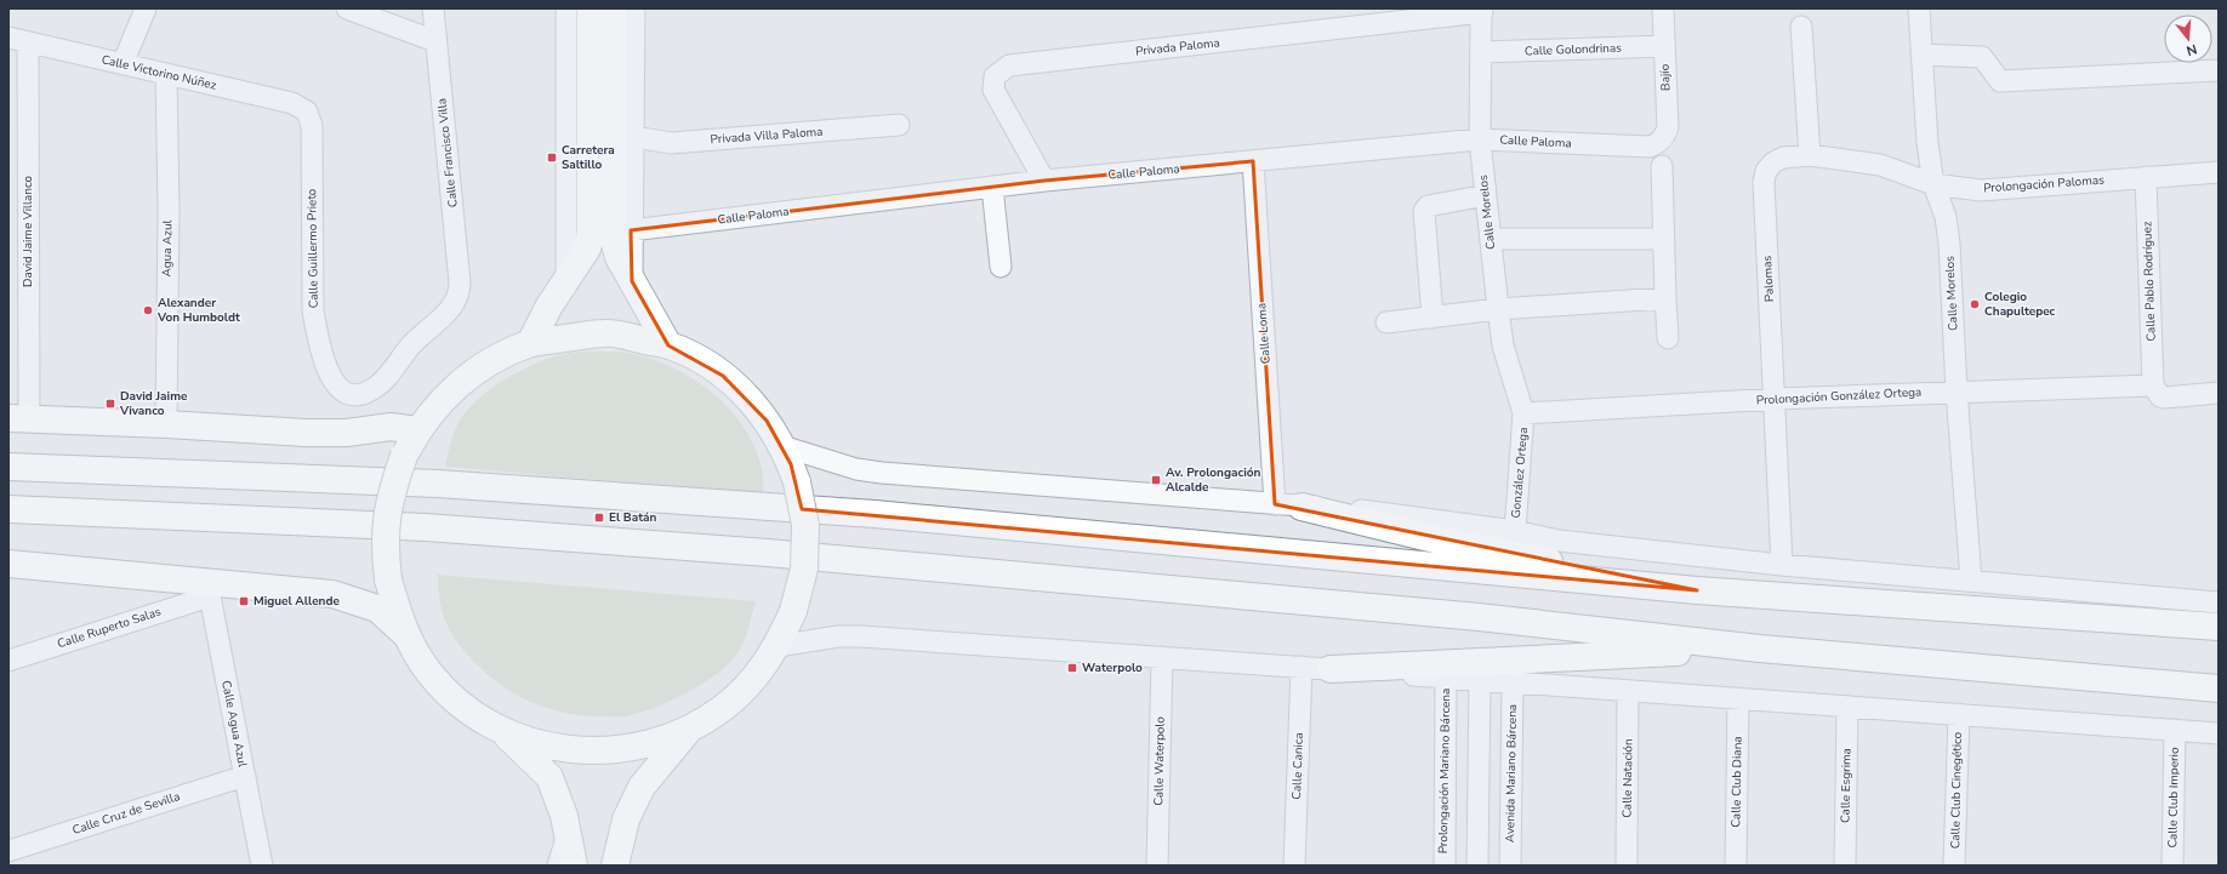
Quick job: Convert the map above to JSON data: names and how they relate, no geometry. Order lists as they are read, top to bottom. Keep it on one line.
{"streets":{"street":["Privada Paloma","Calle Golondrinas","Calle Victorino Núñez","Bajío","Privada Villa Paloma","Calle Paloma","Calle Francisco Villa","Prolongación Palomas","Calle Morelos","David Jaime Villanco","Agua Azul","Calle Guillermo Prieto","Palomas","Calle Pablo Rodríguez","Calle Loma","Prolongación González Ortega","González Ortega","Calle Ruperto Salas","Calle Agua Azul","Calle Waterpolo","Calle Canica","Prolongación Mariano Bárcena","Avenida Mariano Bárcena","Calle Natación","Calle Club Diana","Calle Esgrima","Calle Club Cinegético","Calle Club Imperio","Calle Cruz de Sevilla"]},"crossings":[["Privada Paloma","Calle Paloma"],["Privada Paloma","Calle Morelos"],["Calle Golondrinas","Bajío"],["Calle Golondrinas","Calle Morelos"],["Calle Victorino Núñez","David Jaime Villanco"],["Calle Victorino Núñez","Agua Azul"],["Calle Victorino Núñez","Calle Guillermo Prieto"],["Bajío","Calle Paloma"],["Calle Paloma","Calle Morelos"],["Calle Paloma","Calle Loma"],["Calle Francisco Villa","Calle Guillermo Prieto"],["Prolongación Palomas","Calle Morelos"],["Prolongación Palomas","Palomas"],["Prolongación Palomas","Calle Pablo Rodríguez"],["Calle Morelos","Prolongación González Ortega"],["Calle Morelos","González Ortega"],["Palomas","Prolongación González Ortega"],["Calle Pablo Rodríguez","Prolongación González Ortega"],["Prolongación González Ortega","González Ortega"],["Calle Ruperto Salas","Calle Agua Azul"],["Calle Agua Azul","Calle Cruz de Sevilla"]],"places":{"transit":["Carretera Saltillo","David Jaime Vivanco","Av. Prolongación Alcalde","El Batán","Miguel Allende","Waterpolo"],"other":["Colegio Chapultepec","Alexander Von Humboldt"]},"north":"bottom"}
